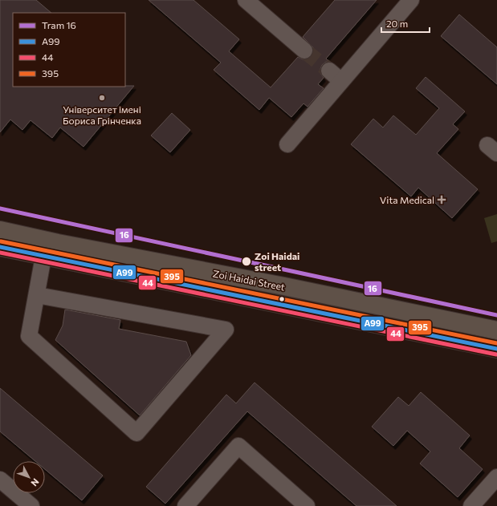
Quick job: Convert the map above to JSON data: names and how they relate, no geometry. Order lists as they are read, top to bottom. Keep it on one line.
{"streets":{"main road":["Zoi Haidai Street"]},"places":{"other":["Університет імені Бориса Грінченка","Zoi Haidai street"],"health":["Vita Medical"]},"lines":["tram line 16","transit line 395","transit line А99","transit line 44"],"legend":["Tram 16","А99","44","395"],"scale_bar":"20 m","north":"bottom right"}
